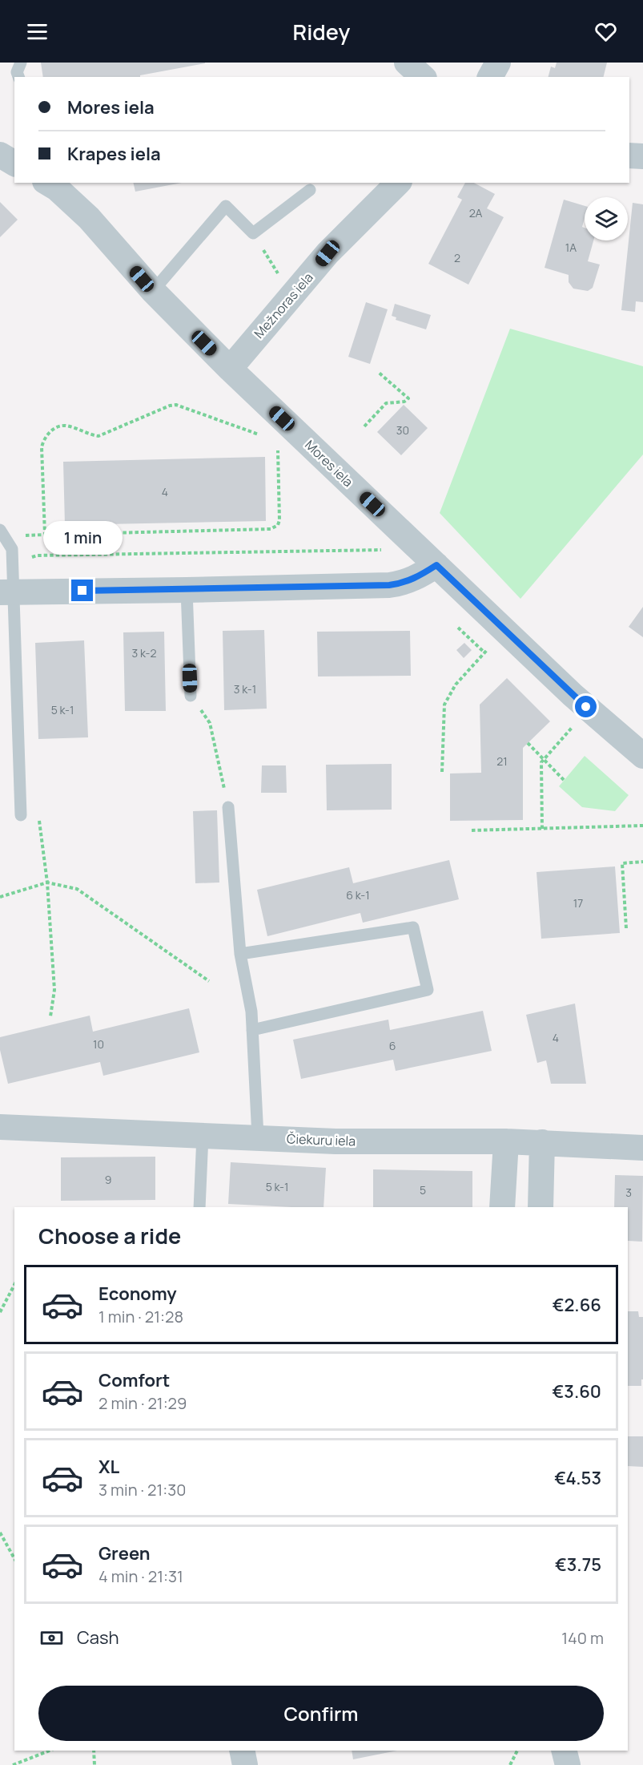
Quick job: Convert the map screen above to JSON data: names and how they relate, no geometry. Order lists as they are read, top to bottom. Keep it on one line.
{"streets":{"street":["Mežnoras iela","Mores iela","Čiekuru iela"]},"crossings":[["Mežnoras iela","Mores iela"]],"house_numbers":["2A","1A","2","30","4","3 k-2","3 k-1","5 k-1","21","6 k-1","17","4","10","6","9","5 k-1","5","3"],"page":{"header":"Ridey","banner":["Mores iela","Krapes iela"],"bubble":"1 min","heading":"Choose a ride","list":[{"name":"Economy","note":"1 min · 21:28","value":"€2.66"},{"name":"Comfort","note":"2 min · 21:29","value":"€3.60"},{"name":"XL","note":"3 min · 21:30","value":"€4.53"},{"name":"Green","note":"4 min · 21:31","value":"€3.75"}],"pay":["Cash","140 m"],"buttons":"Confirm"}}
